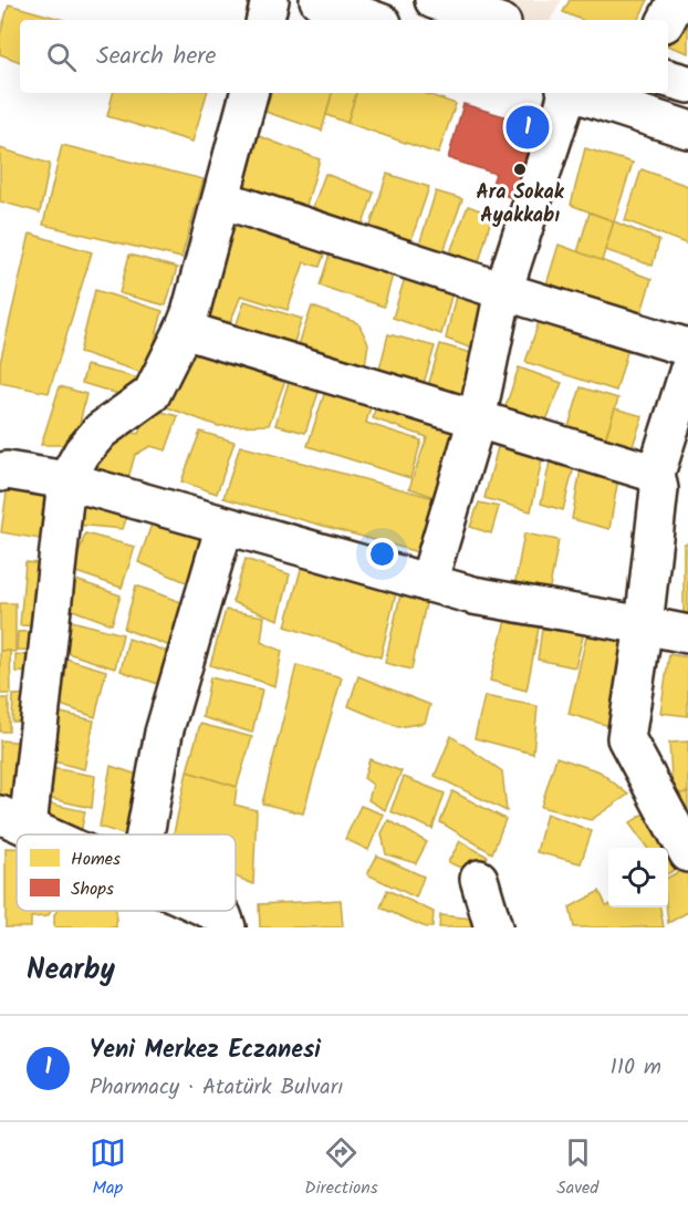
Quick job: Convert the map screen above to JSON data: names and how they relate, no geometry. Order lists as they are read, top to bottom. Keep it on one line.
{"places":["Ara Sokak Ayakkabı"],"legend":["Homes","Shops"],"page":{"search":"Search here","pins":"1","heading":"Nearby","list":[{"mark":"1","name":"Yeni Merkez Eczanesi","note":"Pharmacy · Atatürk Bulvarı","value":"110 m"}],"nav":["Map","Directions","Saved"]}}
